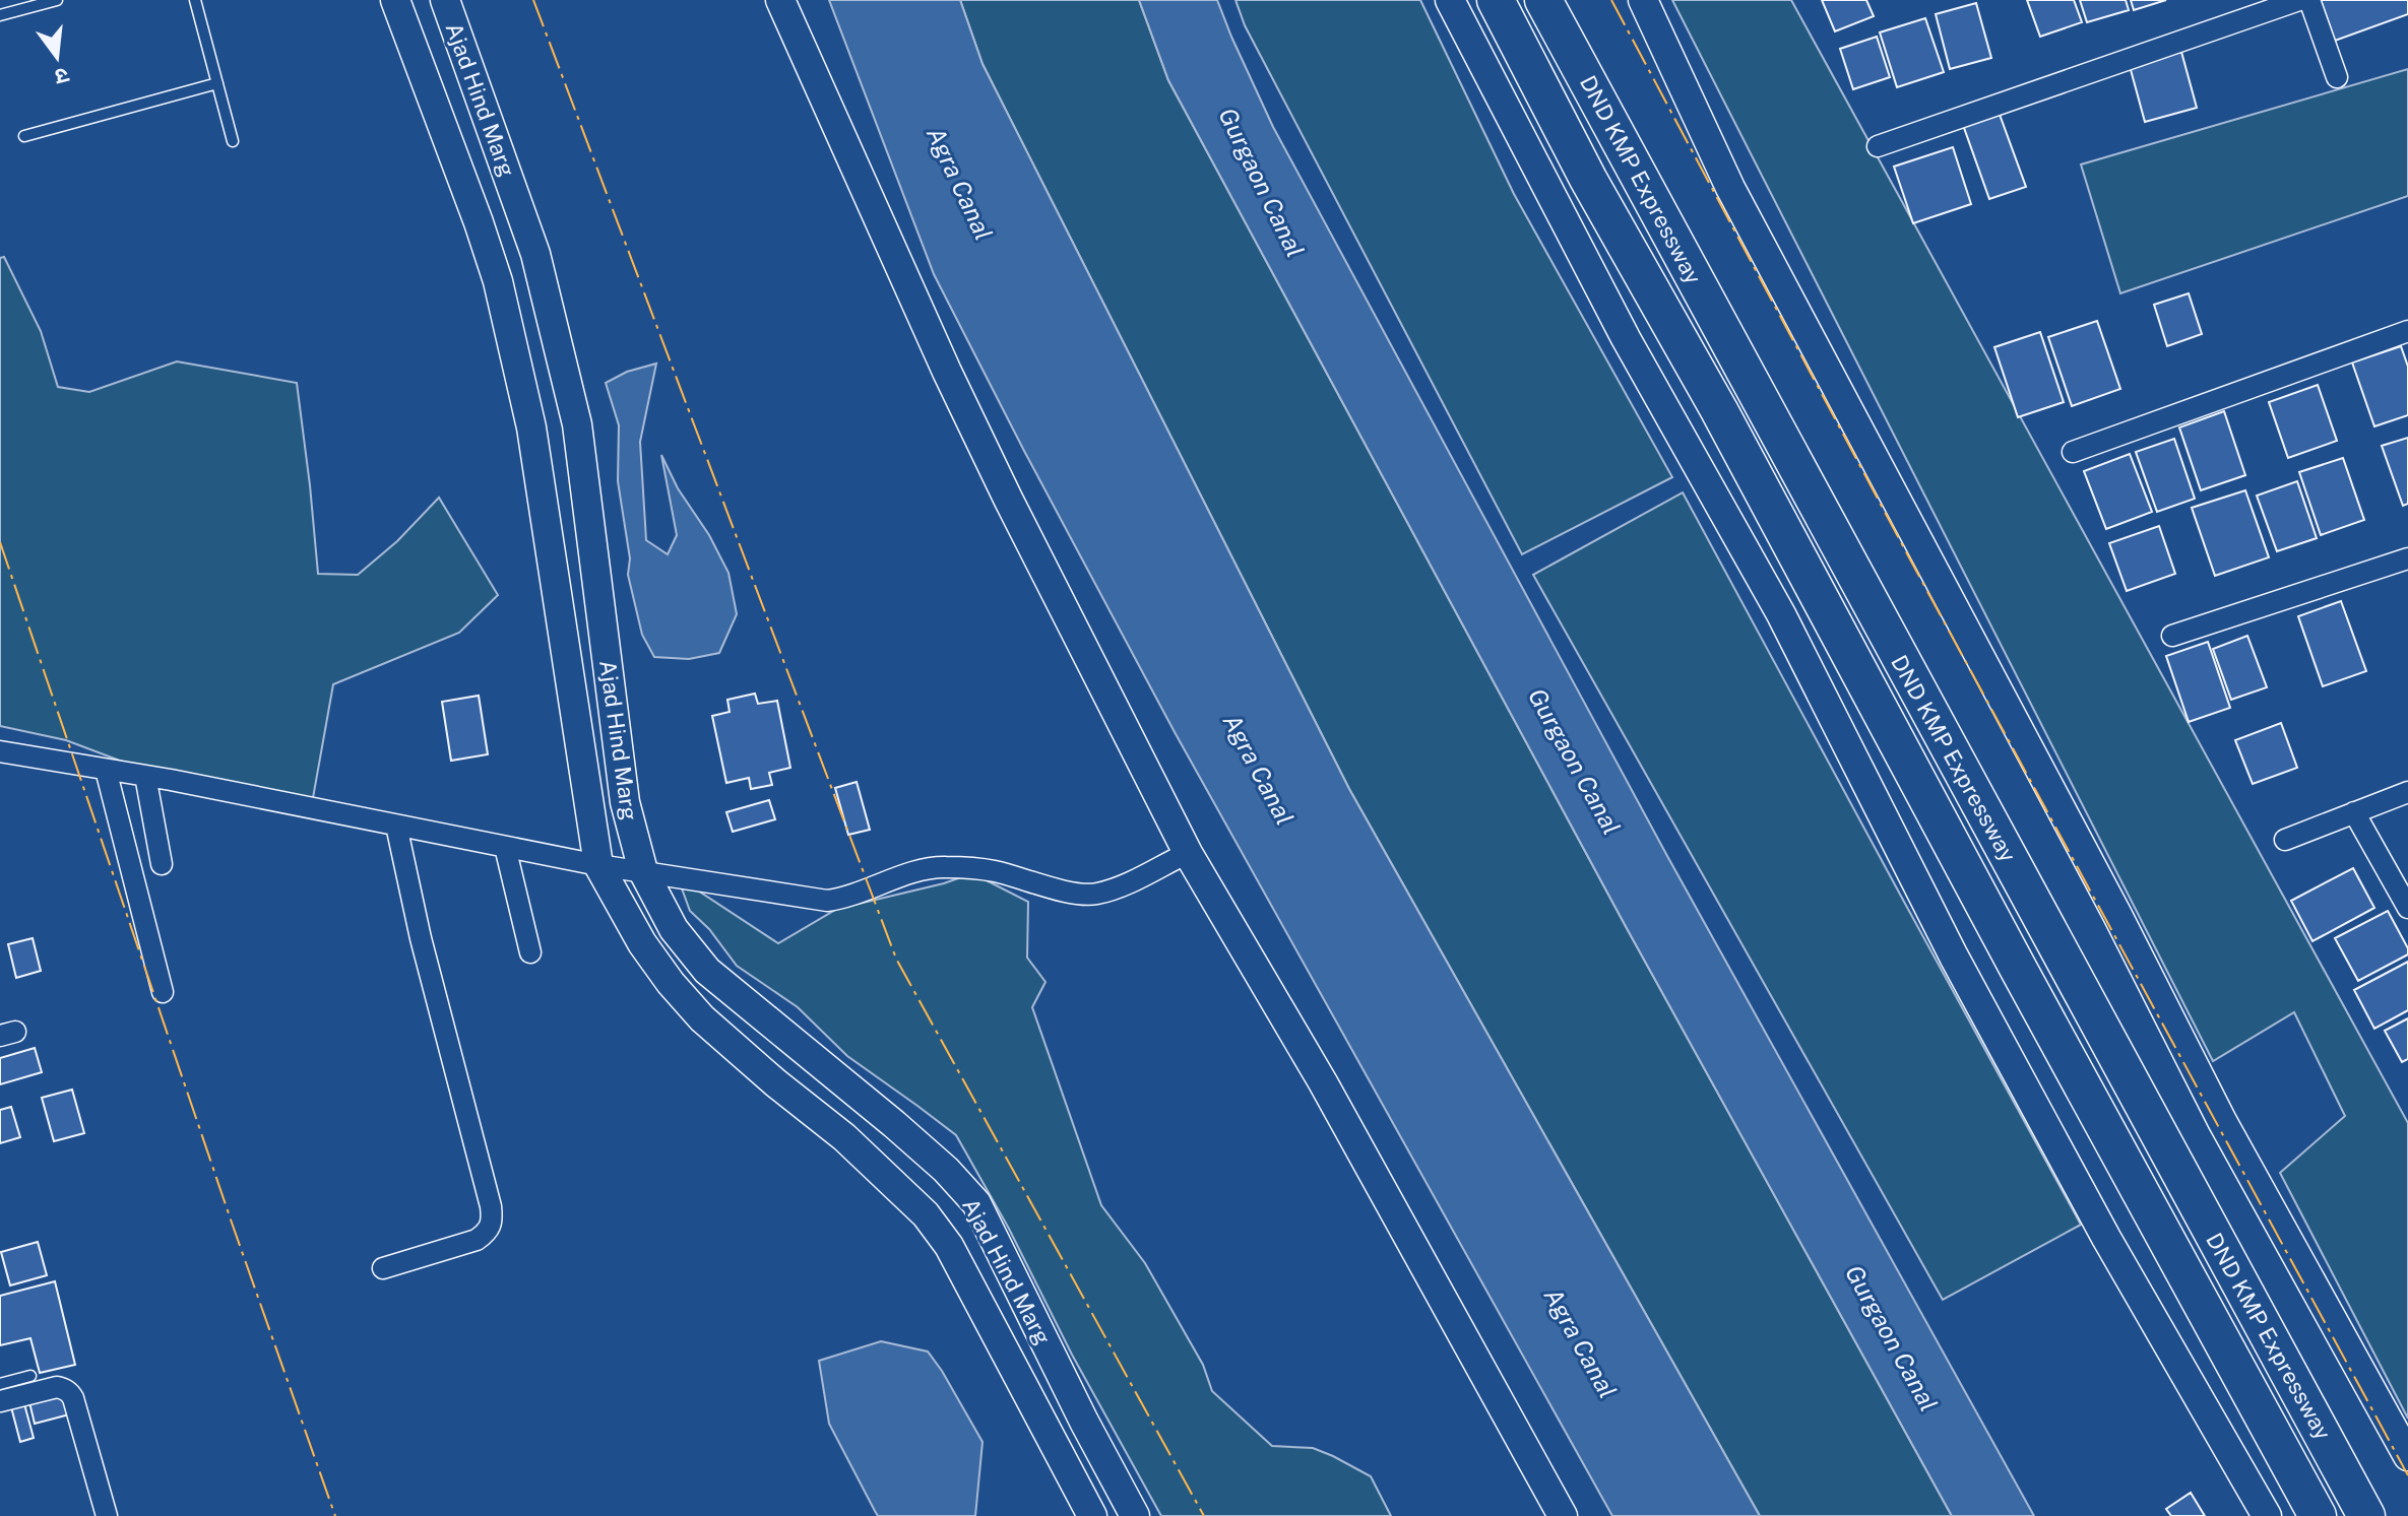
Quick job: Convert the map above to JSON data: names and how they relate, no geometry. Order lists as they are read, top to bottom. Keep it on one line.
{"streets":{"highway":["DND KMP Expressway"],"street":["Ajad Hind Marg"]},"water":["Gurgaon Canal","Agra Canal"],"north":"bottom"}
